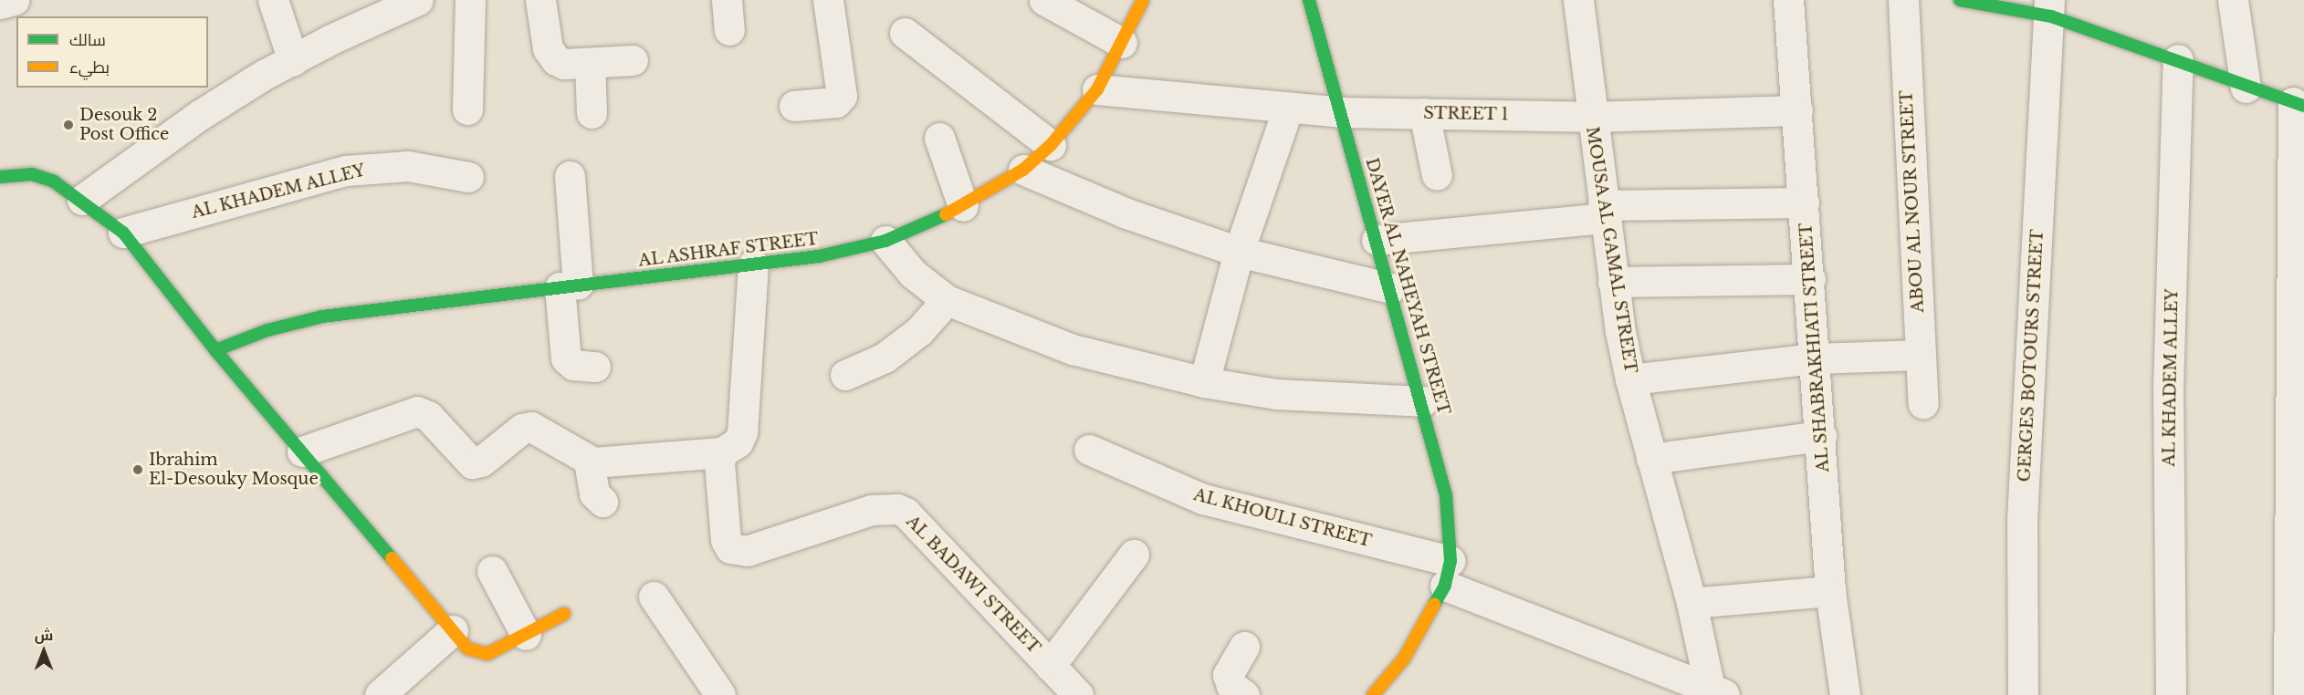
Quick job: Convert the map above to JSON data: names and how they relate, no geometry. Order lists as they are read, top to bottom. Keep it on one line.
{"streets":{"street":["STREET 1","AL KHADEM ALLEY","ABOU AL NOUR STREET","AL ASHRAF STREET","MOUSA AL GAMAL STREET","DAYER AL NAHEYAH STREET","AL SHABRAKHIATI STREET","GERGES BOTOURS STREET","AL KHOULI STREET","AL BADAWI STREET"]},"crossings":[["STREET 1","AL ASHRAF STREET"],["STREET 1","MOUSA AL GAMAL STREET"],["STREET 1","DAYER AL NAHEYAH STREET"],["STREET 1","AL SHABRAKHIATI STREET"],["MOUSA AL GAMAL STREET","AL KHOULI STREET"],["DAYER AL NAHEYAH STREET","AL KHOULI STREET"]],"places":["Desouk 2 Post Office","Ibrahim El-Desouky Mosque"],"legend":["سالك","بطيء"],"north":"top"}
